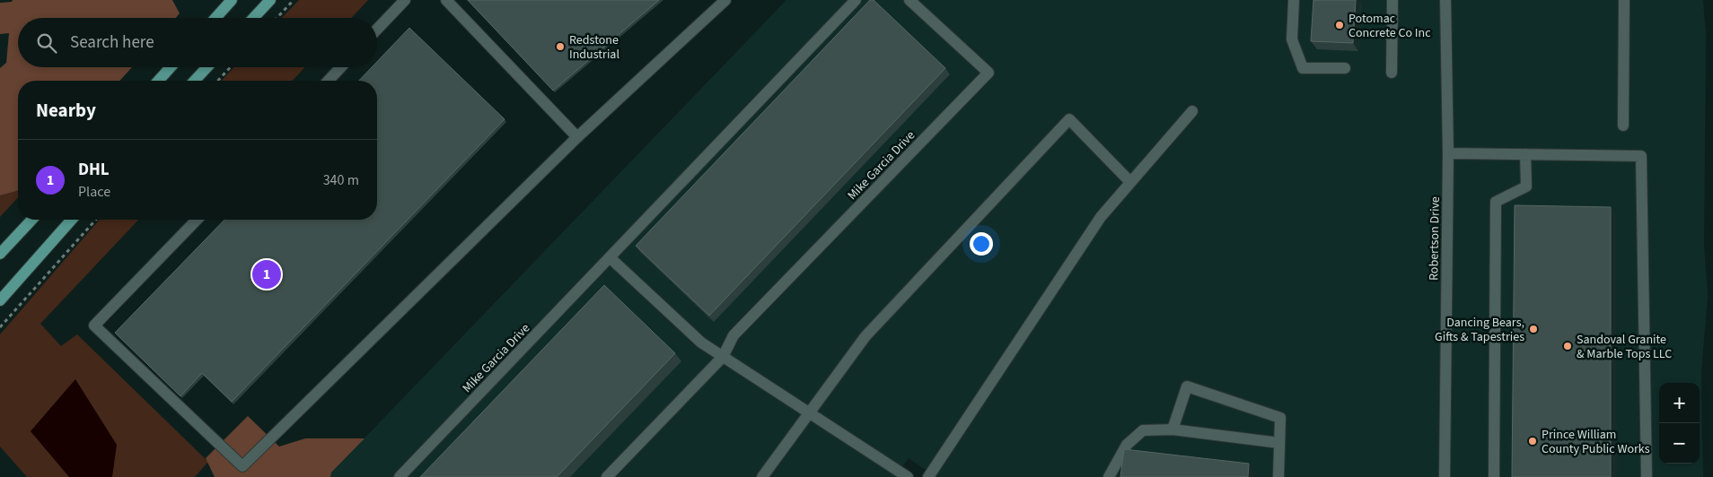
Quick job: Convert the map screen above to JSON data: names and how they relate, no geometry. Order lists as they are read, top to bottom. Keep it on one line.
{"streets":{"street":["Mike Garcia Drive","Robertson Drive"]},"places":["Potomac Concrete Co Inc","Redstone Industrial","Dancing Bears, Gifts & Tapestries","Sandoval Granite & Marble Tops LLC","Prince William County Public Works"],"page":{"search":"Search here","heading":"Nearby","list":[{"mark":"1","name":"DHL","note":"Place","value":"340 m"}],"pins":"1","map_buttons":["+","−"]}}
